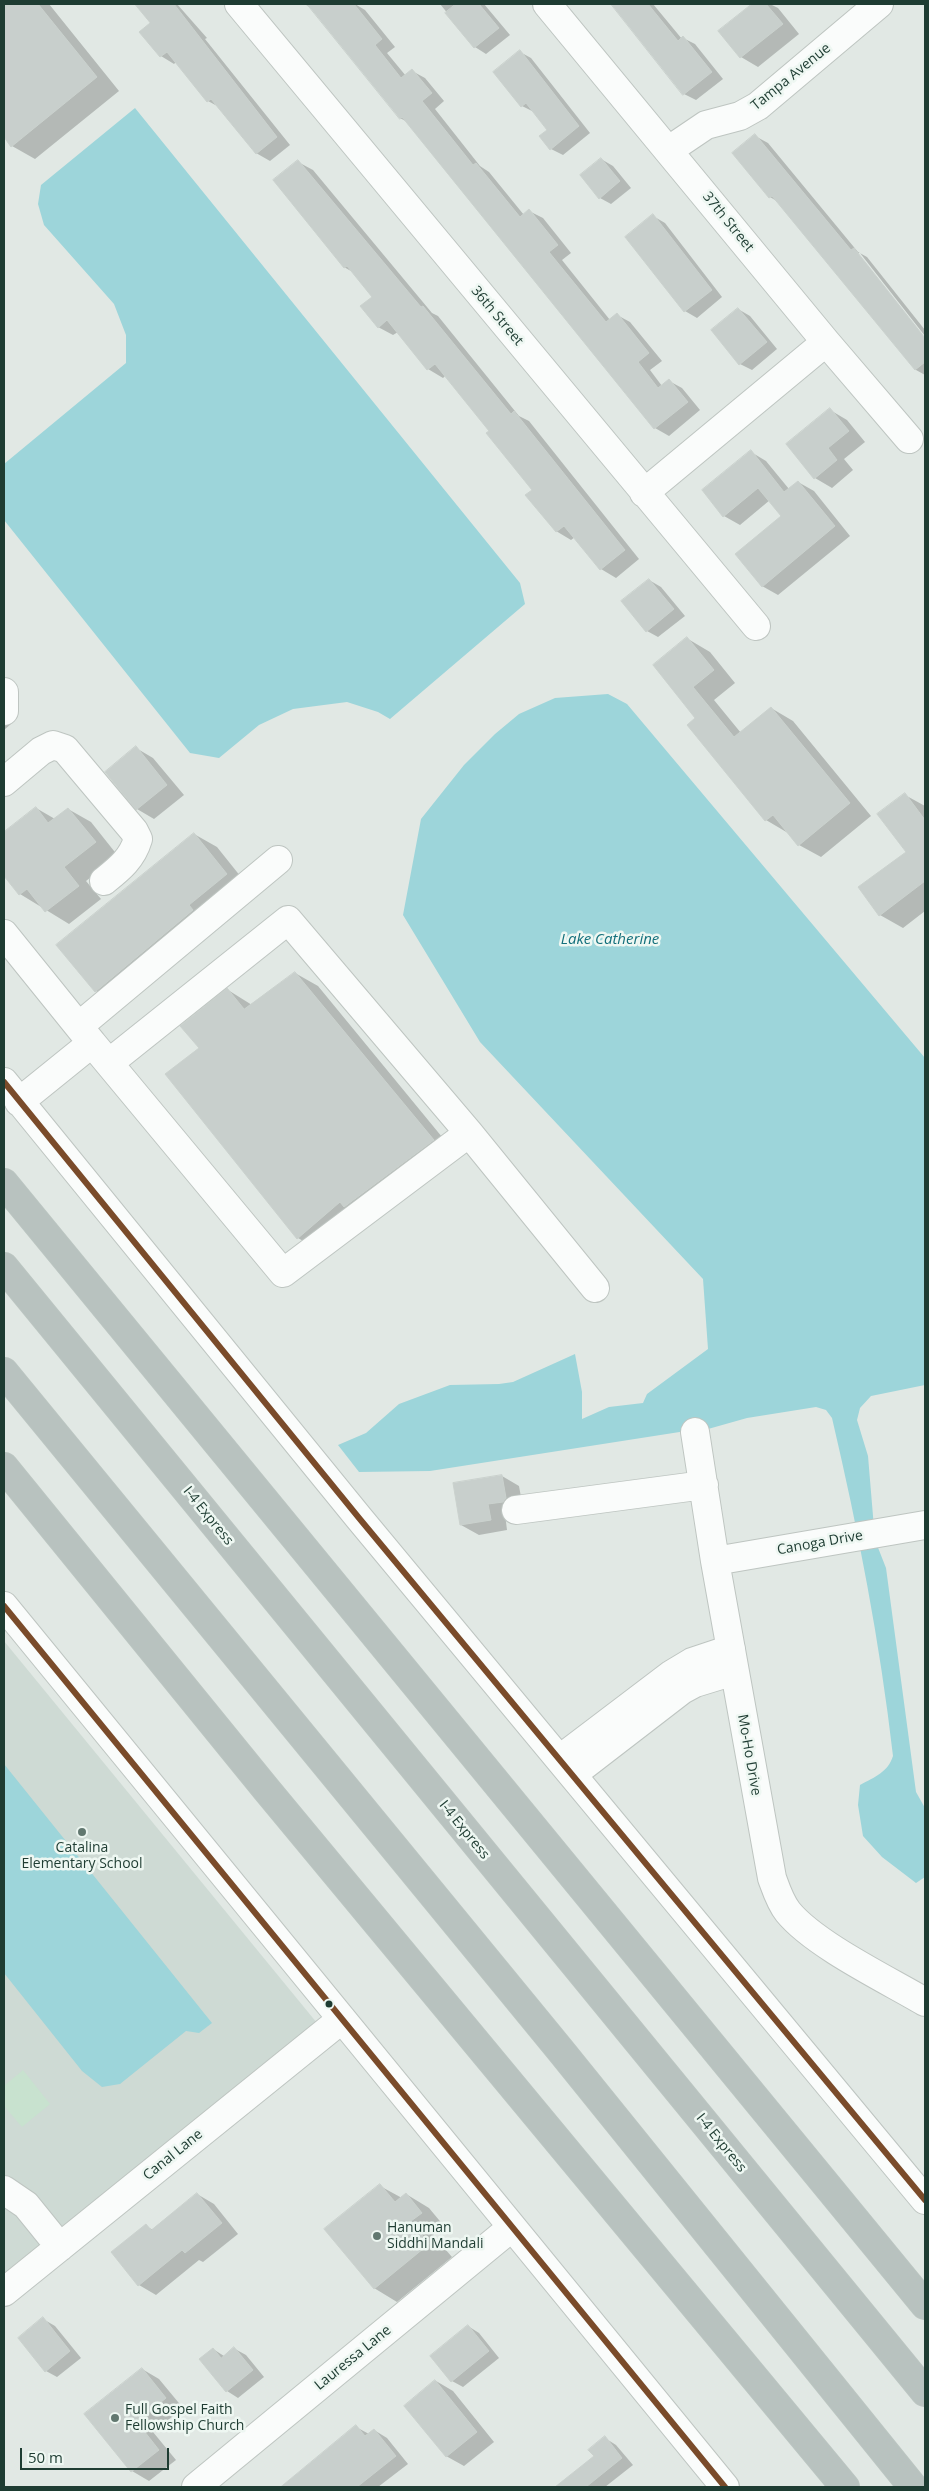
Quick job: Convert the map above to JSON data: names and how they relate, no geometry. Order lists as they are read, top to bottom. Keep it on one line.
{"streets":{"highway":["I-4 Express"],"street":["Tampa Avenue","37th Street","36th Street","Canoga Drive","Mo-Ho Drive","Canal Lane","Lauressa Lane"]},"crossings":[["Tampa Avenue","37th Street"],["Canoga Drive","Mo-Ho Drive"]],"water":["Lake Catherine"],"places":["Catalina Elementary School","Hanuman Siddhi Mandali","Full Gospel Faith Fellowship Church"],"scale_bar":"50 m"}
